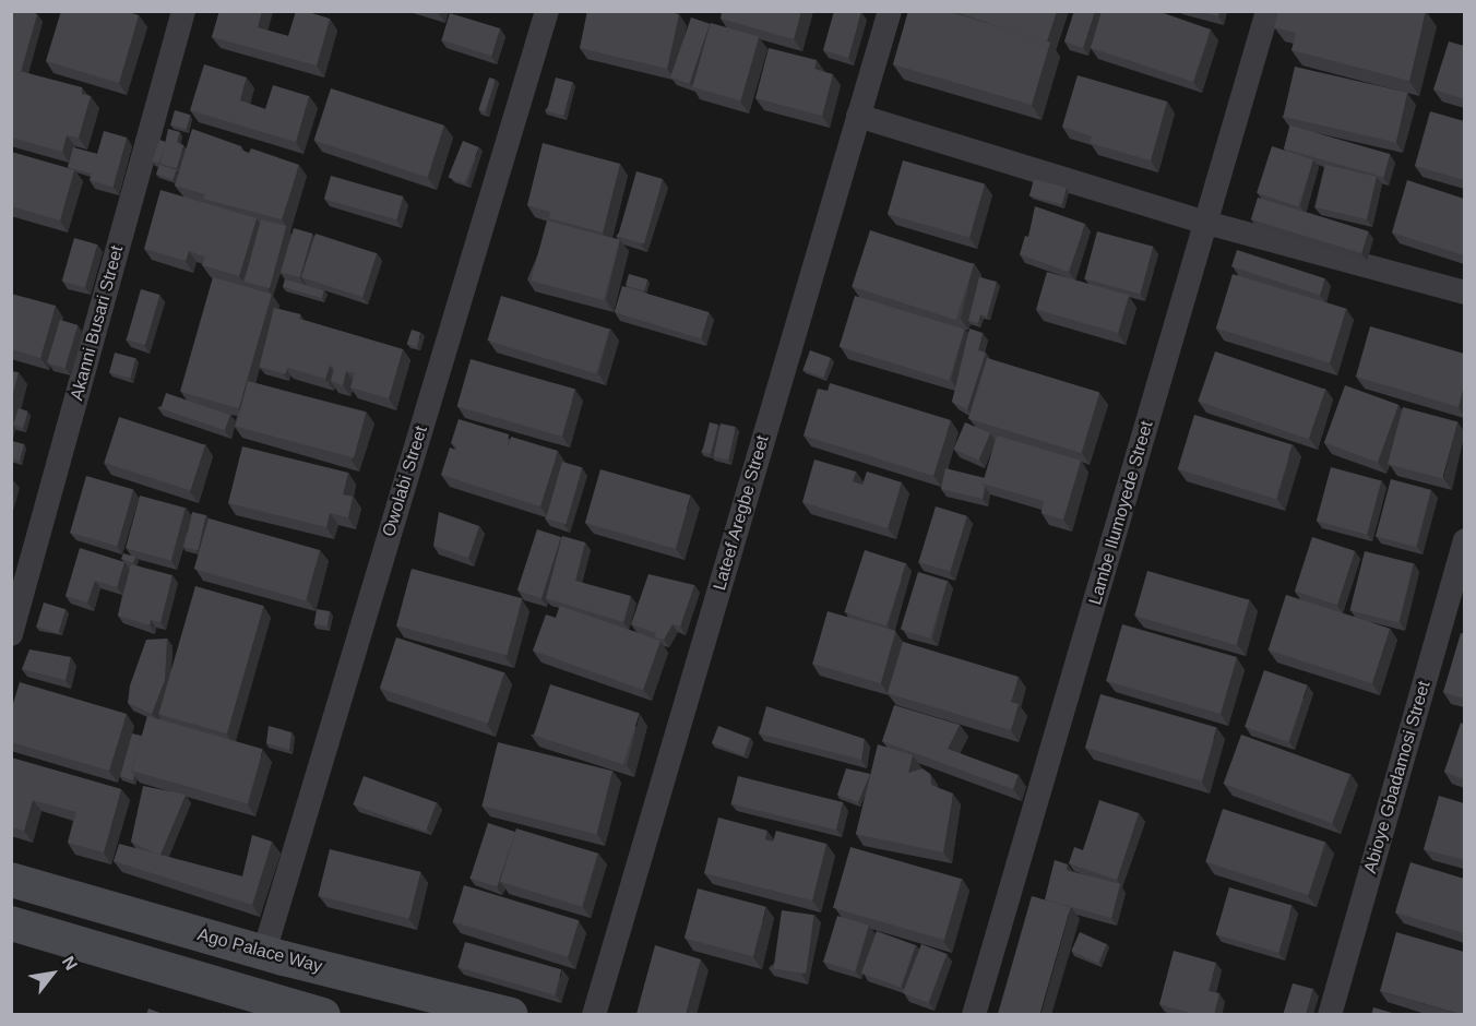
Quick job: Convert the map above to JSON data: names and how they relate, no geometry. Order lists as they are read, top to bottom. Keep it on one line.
{"streets":{"main road":["Ago Palace Way"],"street":["Akanni Busari Street","Owolabi Street","Lateef Aregbe Street","Lambe Ilumoyede Street","Abioye Gbadamosi Street"]},"crossings":[["Owolabi Street","Ago Palace Way"]],"north":"top right"}
